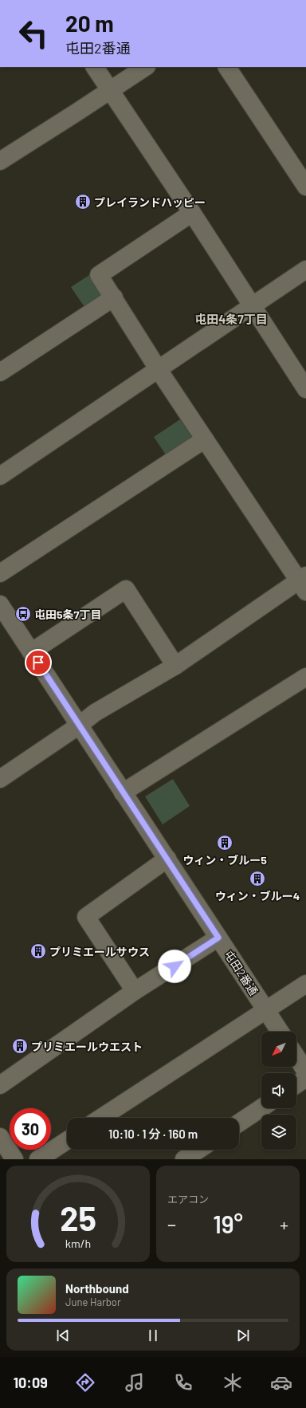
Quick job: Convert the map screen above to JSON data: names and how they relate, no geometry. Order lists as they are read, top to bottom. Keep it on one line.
{"streets":{"street":["屯田2番通"]},"districts":["屯田4条7丁目"],"places":{"building":["プレイランドハッピー","ウィン・ブルー5","ウィン・ブルー4","プリミエールサウス","プリミエールウエスト"],"bus stop":["屯田5条7丁目"]},"north":"bottom left","page":{"turn":["20 m","屯田2番通"],"limit":"30","trip":"10:10 · 1 分 · 160 m","tile":"エアコン","heat":["−","19°","+"],"song":["Northbound","June Harbor"],"tabs":"10:09","gauge":["25","km/h"]}}
